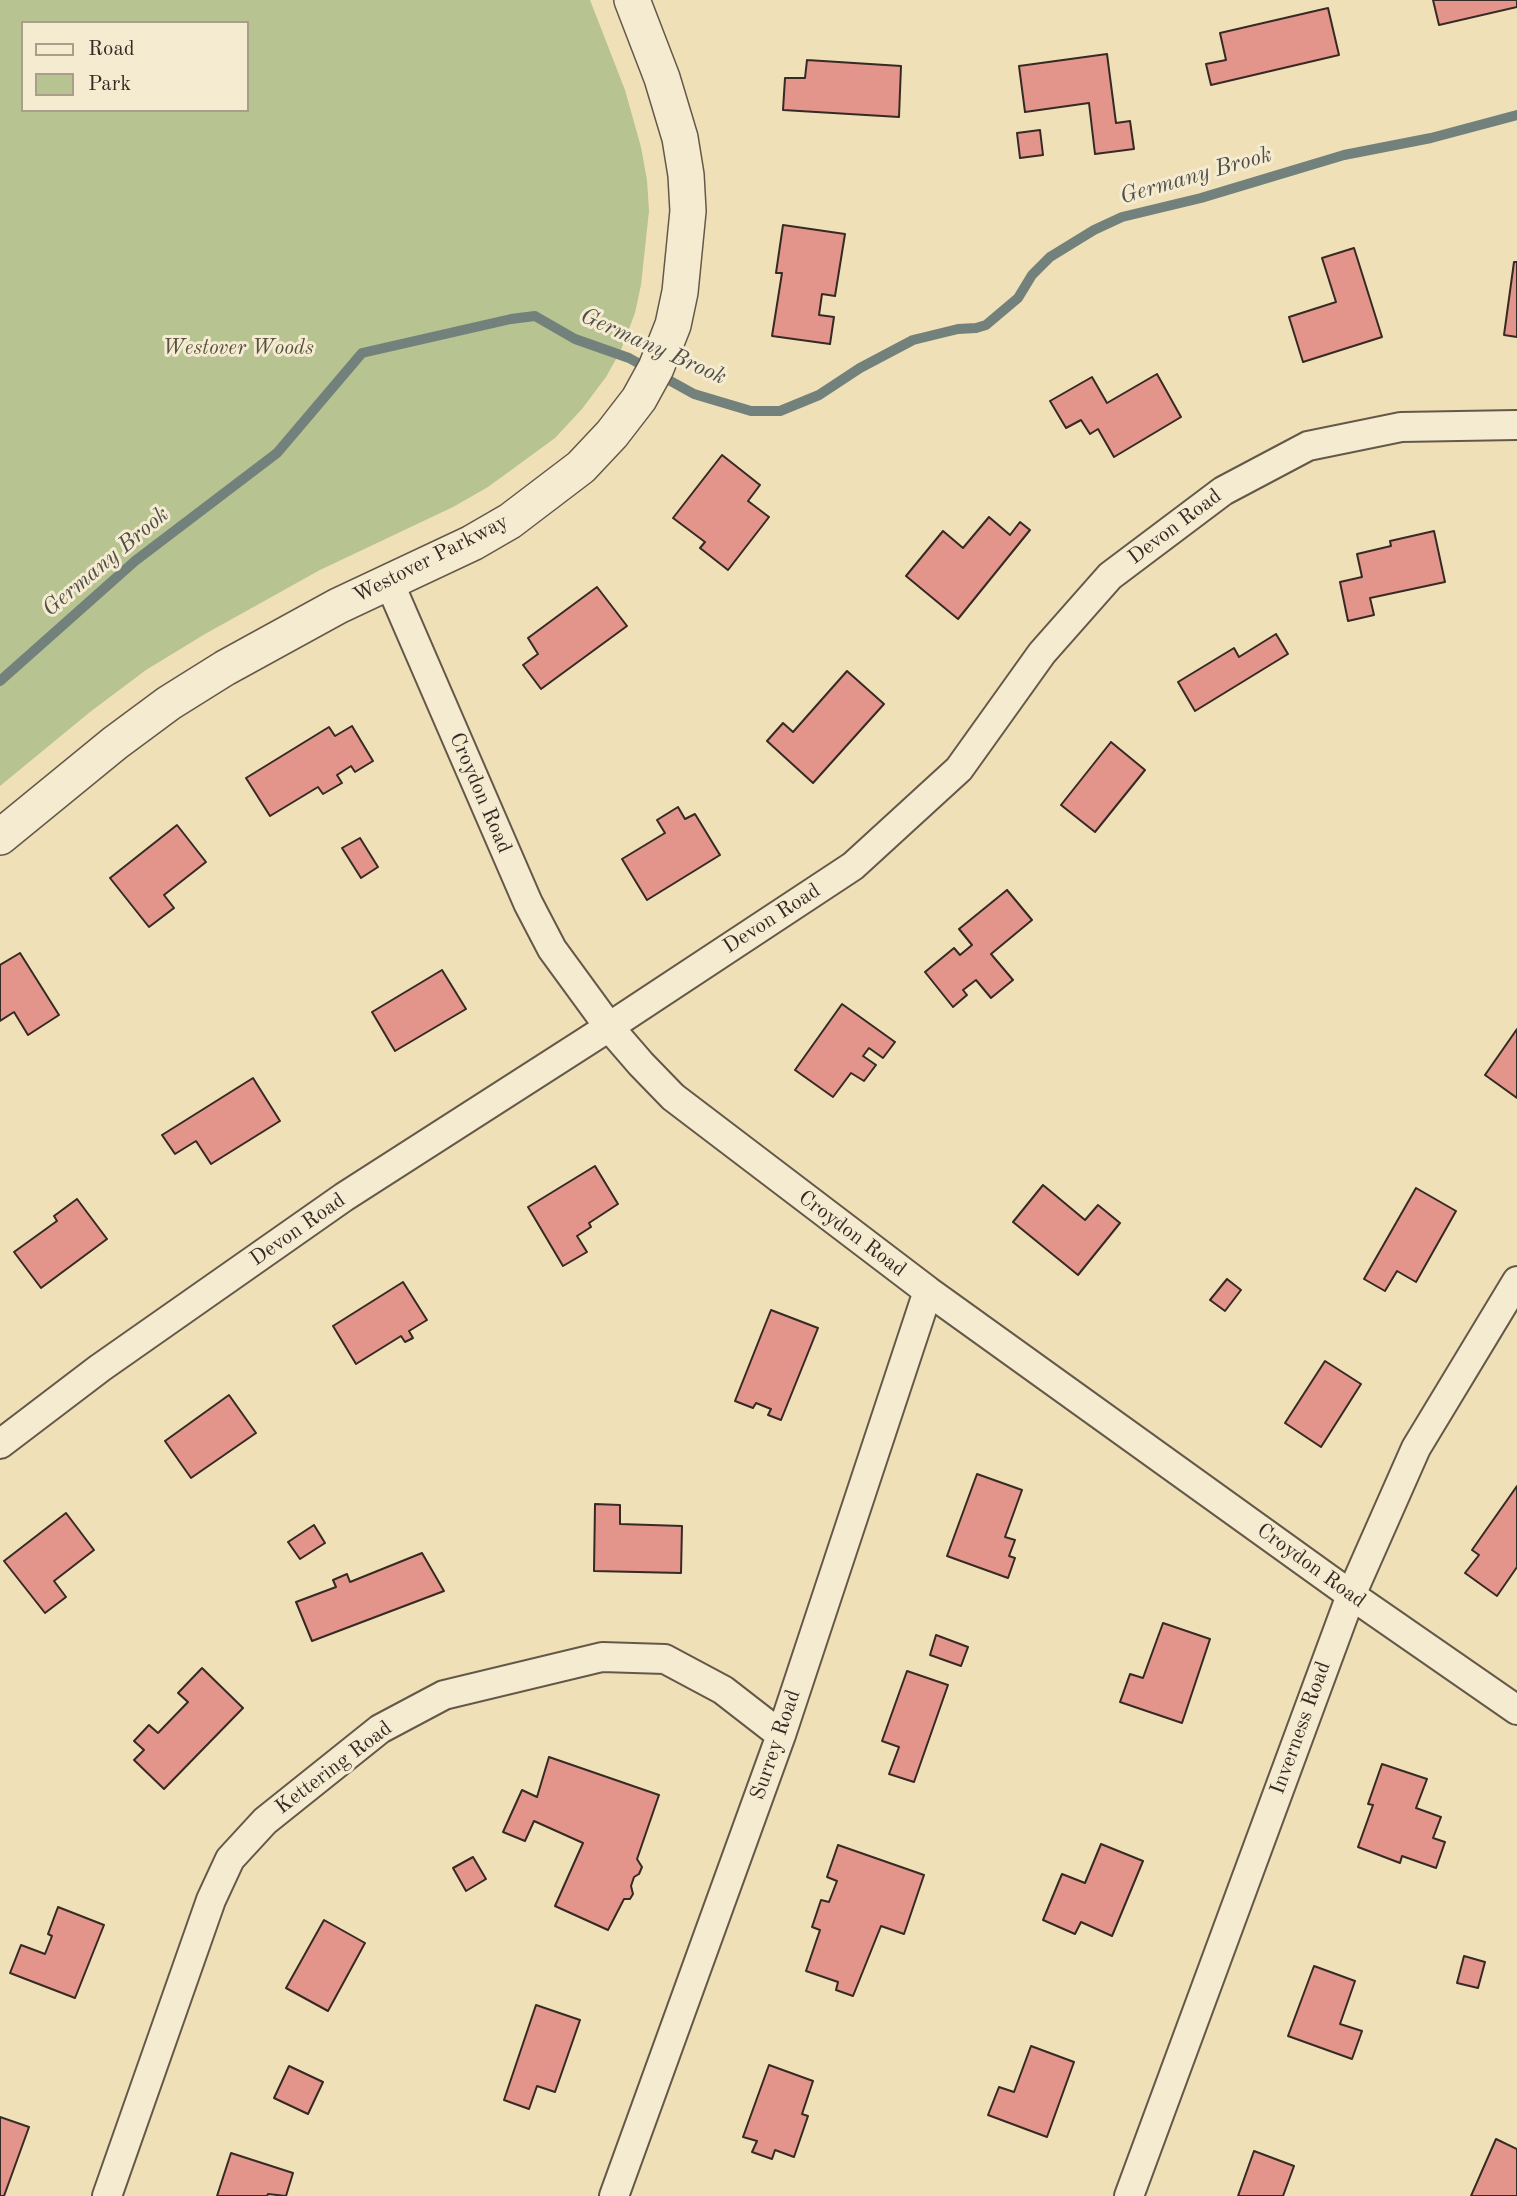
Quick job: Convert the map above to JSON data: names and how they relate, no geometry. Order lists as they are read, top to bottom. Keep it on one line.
{"streets":{"street":["Devon Road","Westover Parkway","Croydon Road","Inverness Road","Surrey Road","Kettering Road"]},"crossings":[["Devon Road","Croydon Road"],["Westover Parkway","Croydon Road"],["Croydon Road","Inverness Road"],["Croydon Road","Surrey Road"],["Surrey Road","Kettering Road"]],"water":["Germany Brook"],"parks":["Westover Woods"],"legend":["Road","Park"]}
